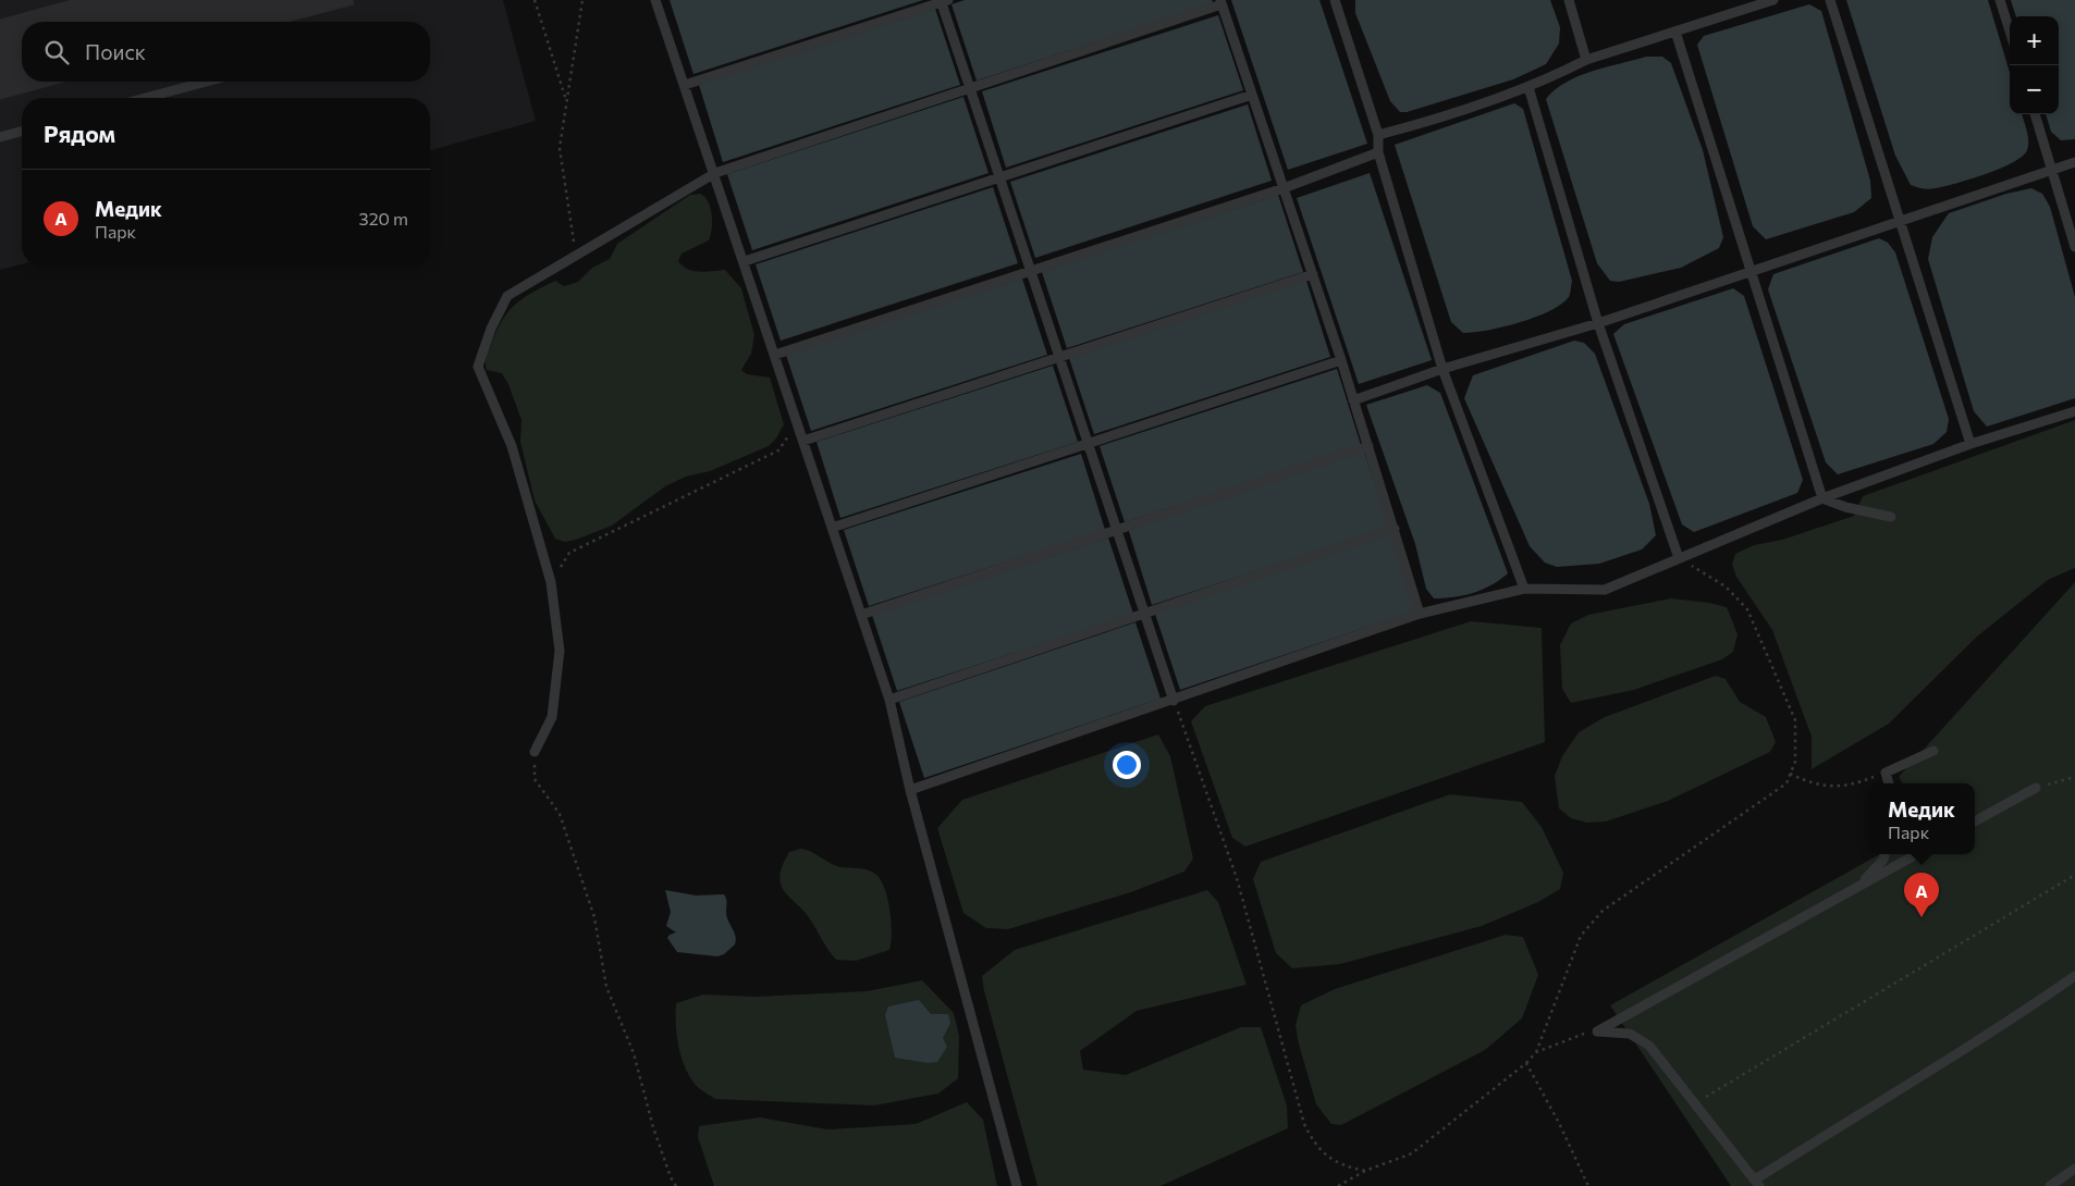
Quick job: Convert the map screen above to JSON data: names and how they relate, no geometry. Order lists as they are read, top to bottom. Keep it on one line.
{"page":{"map_buttons":["+","−"],"search":"Поиск","heading":"Рядом","list":[{"mark":"A","name":"Медик","note":"Парк","value":"320 m"}],"popup":["Медик","Парк"],"pins":"A"}}
